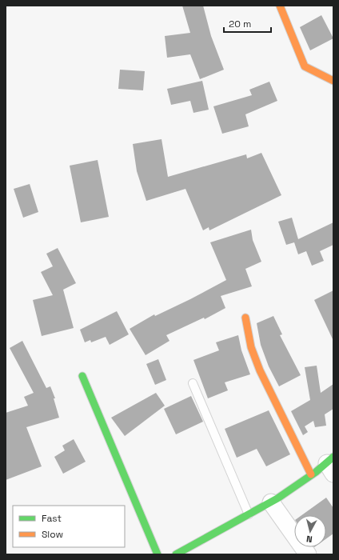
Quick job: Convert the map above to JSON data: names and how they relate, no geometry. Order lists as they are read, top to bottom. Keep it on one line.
{"legend":["Fast","Slow"],"scale_bar":"20 m","north":"bottom"}
